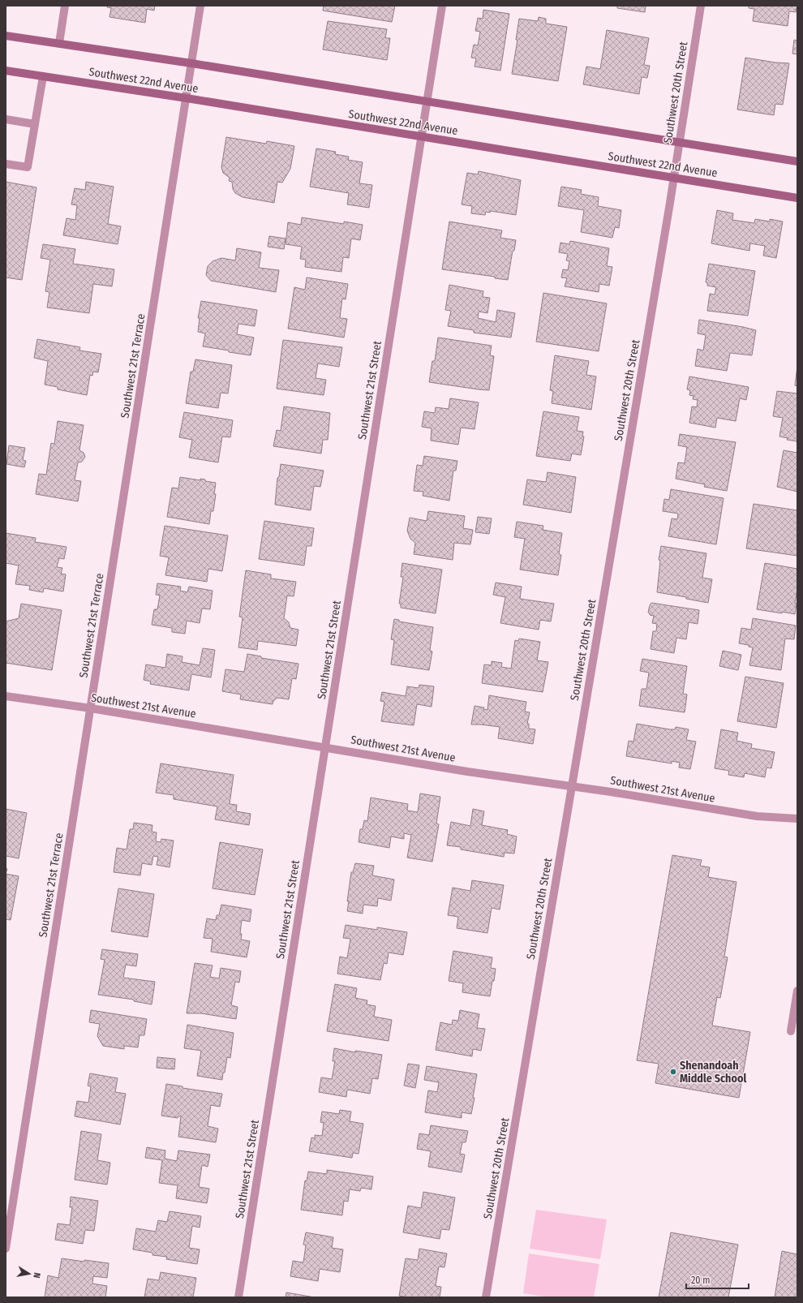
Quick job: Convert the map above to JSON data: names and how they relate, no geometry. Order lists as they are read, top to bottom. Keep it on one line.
{"streets":{"main road":["Southwest 22nd Avenue"],"street":["Southwest 20th Street","Southwest 21st Terrace","Southwest 21st Street","Southwest 21st Avenue"]},"crossings":[["Southwest 22nd Avenue","Southwest 20th Street"],["Southwest 22nd Avenue","Southwest 21st Terrace"],["Southwest 22nd Avenue","Southwest 21st Street"],["Southwest 20th Street","Southwest 21st Avenue"],["Southwest 21st Terrace","Southwest 21st Avenue"],["Southwest 21st Street","Southwest 21st Avenue"]],"places":["Shenandoah Middle School"],"scale_bar":"20 m","north":"right"}
